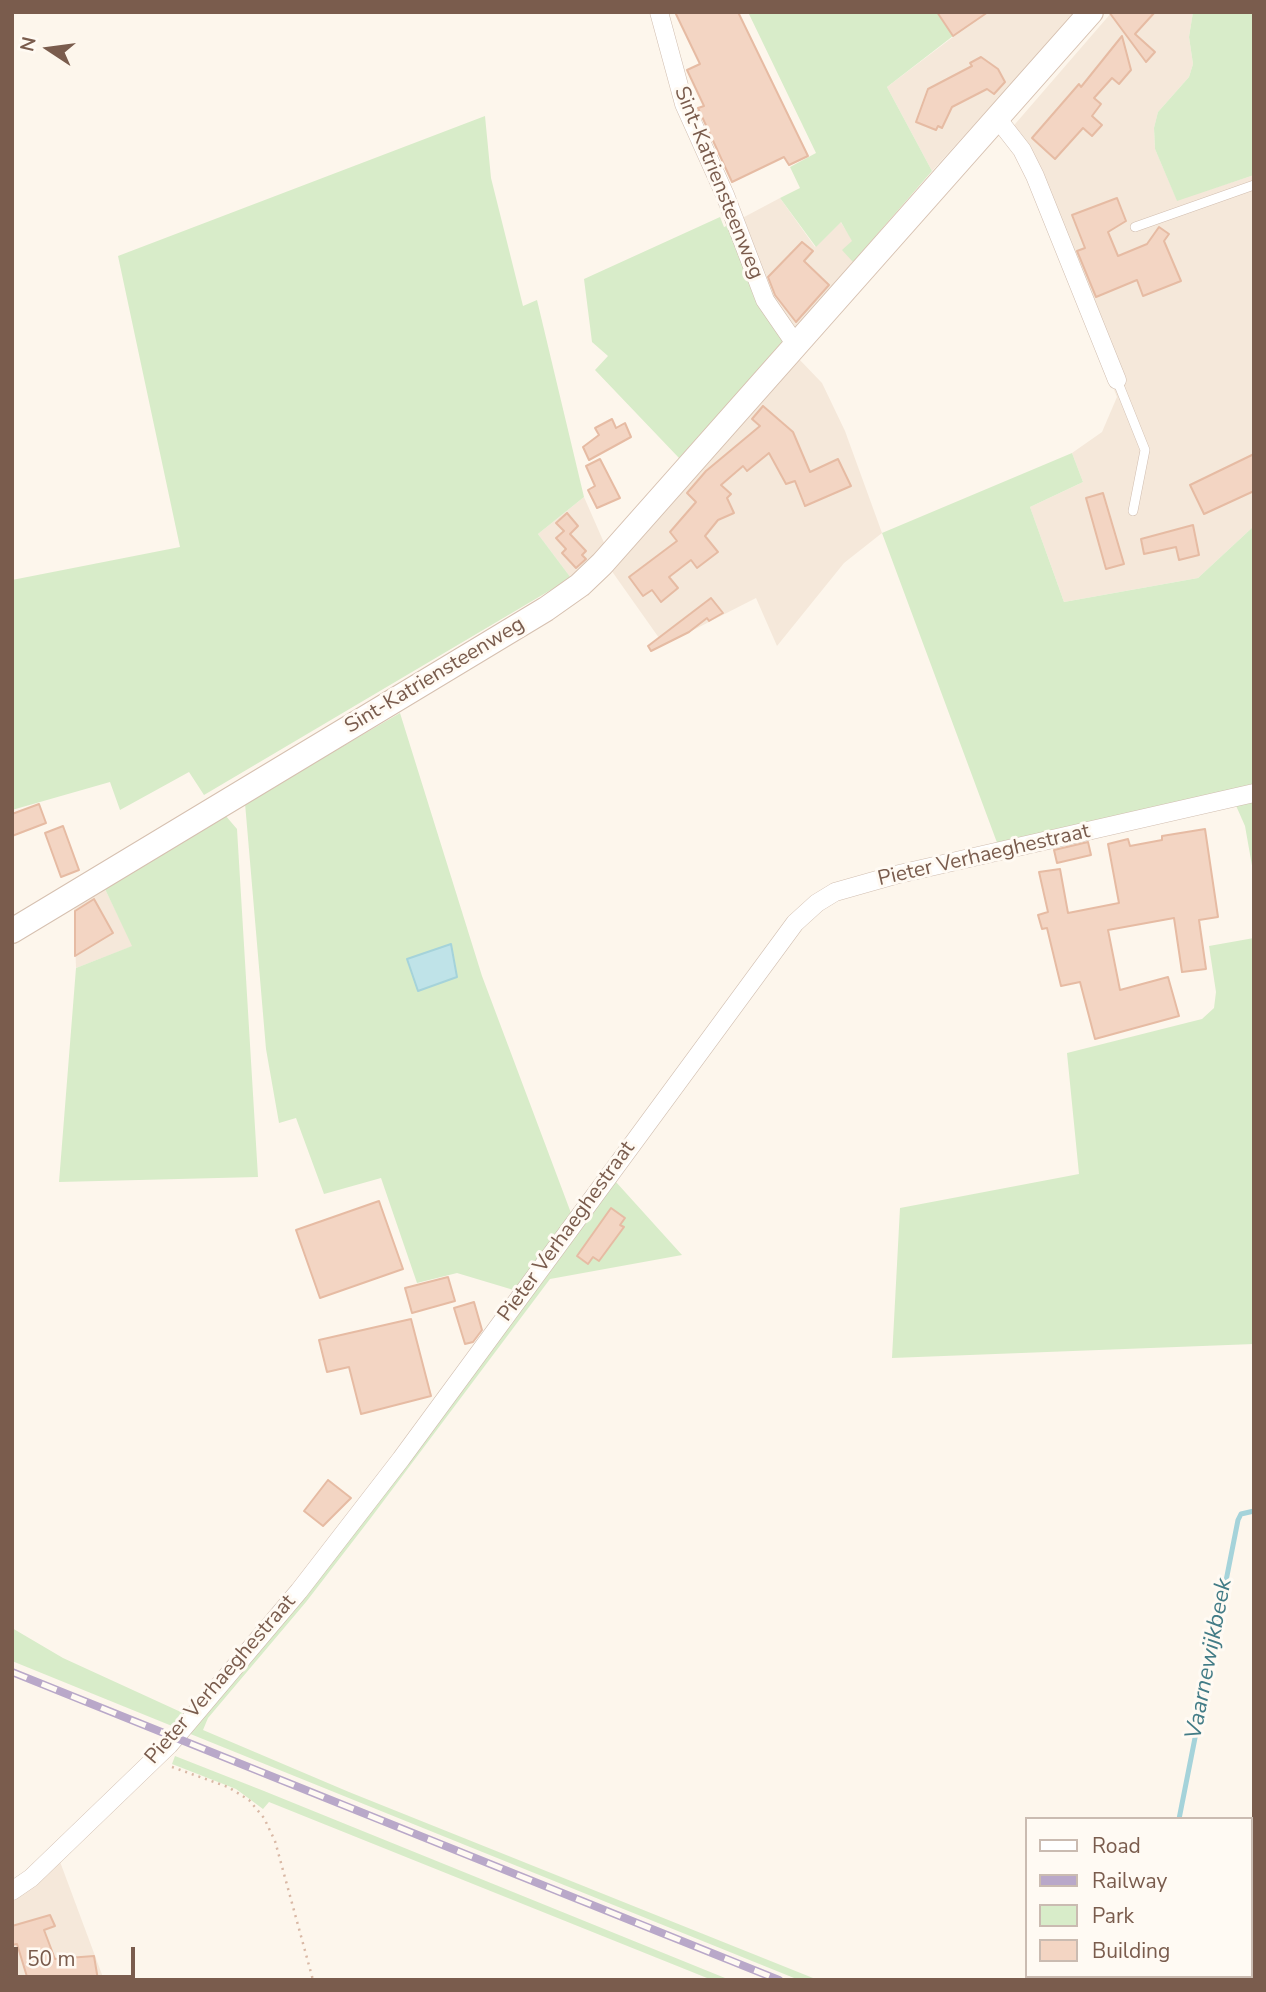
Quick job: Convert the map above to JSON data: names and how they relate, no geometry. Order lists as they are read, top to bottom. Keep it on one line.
{"streets":{"street":["Sint-Katriensteenweg","Pieter Verhaeghestraat"]},"water":["Vaarnewijkbeek"],"legend":["Road","Railway","Park","Building"],"scale_bar":"50 m","north":"left"}
